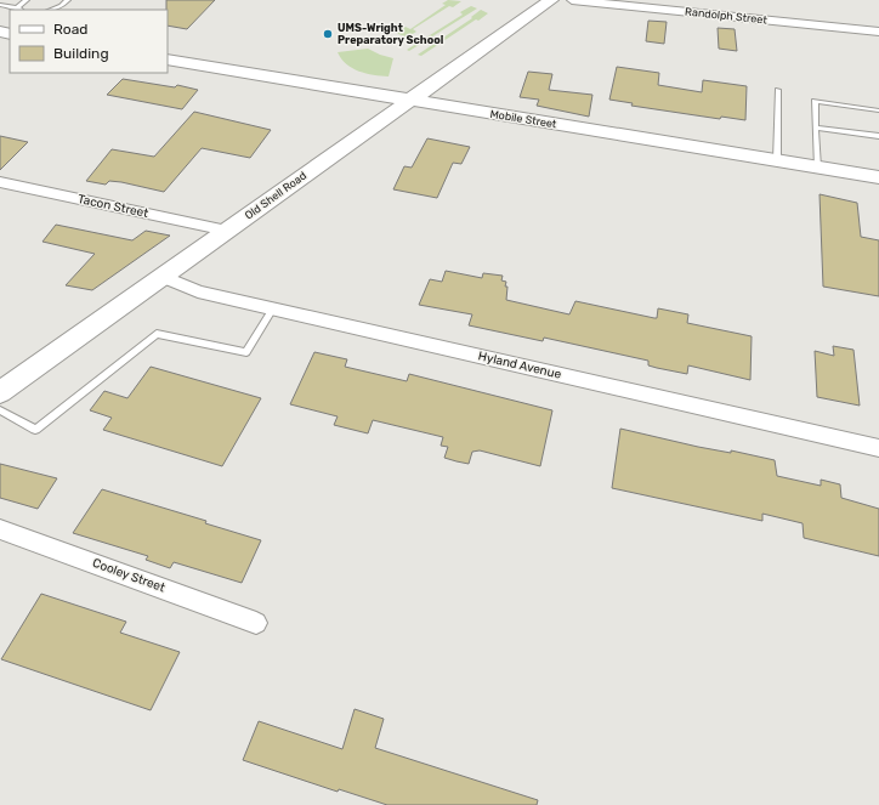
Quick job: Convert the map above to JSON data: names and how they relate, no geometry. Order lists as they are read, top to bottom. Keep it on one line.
{"streets":{"street":["Randolph Street","Mobile Street","Old Shell Road","Tacon Street","Hyland Avenue","Cooley Street"]},"crossings":[["Mobile Street","Old Shell Road"],["Old Shell Road","Tacon Street"],["Old Shell Road","Hyland Avenue"]],"places":["UMS-Wright Preparatory School"],"legend":["Road","Building"]}
